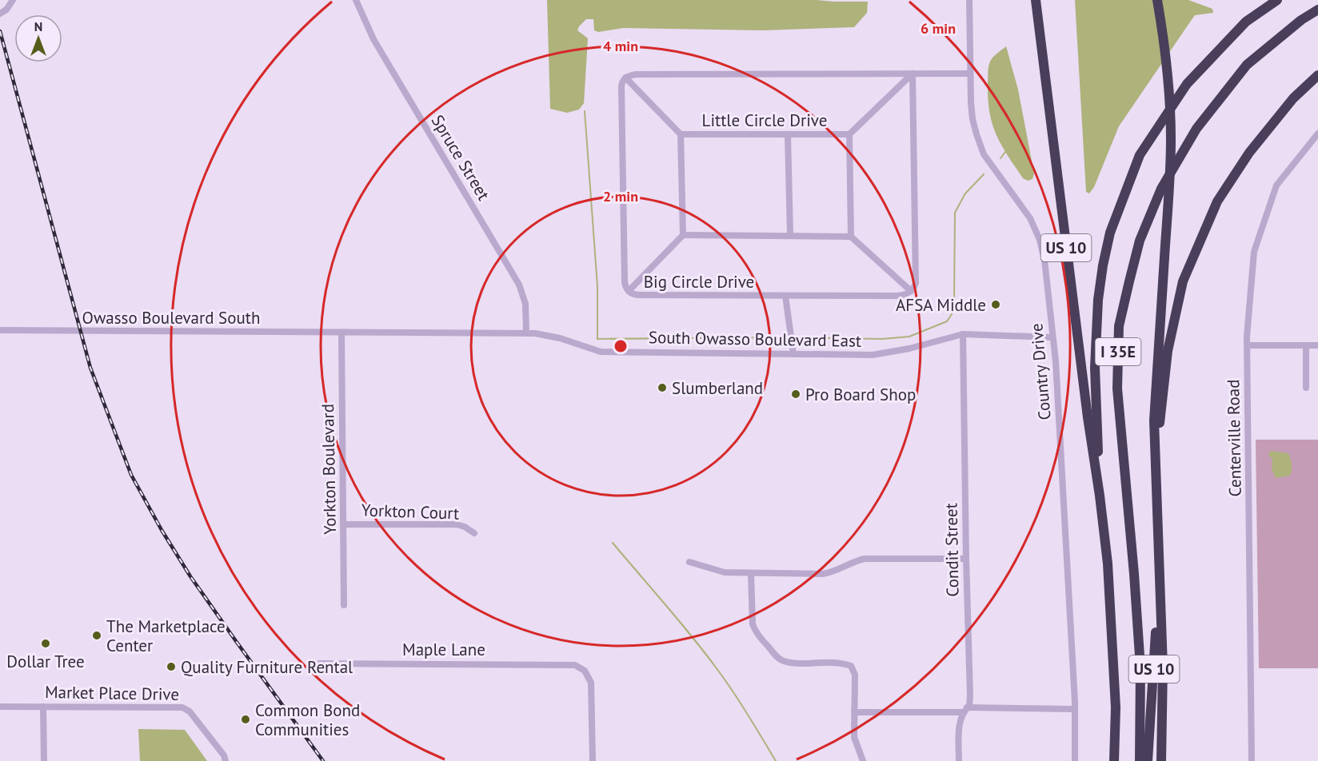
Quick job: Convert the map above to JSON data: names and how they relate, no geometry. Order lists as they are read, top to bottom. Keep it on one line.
{"streets":{"highway":["US 10","I 35E"],"street":["Little Circle Drive","Spruce Street","Big Circle Drive","Owasso Boulevard South","South Owasso Boulevard East","Country Drive","Centerville Road","Yorkton Boulevard","Yorkton Court","Condit Street","Maple Lane","Market Place Drive"]},"crossings":[["Little Circle Drive","Big Circle Drive"],["Spruce Street","South Owasso Boulevard East"],["US 10","I 35E"],["Owasso Boulevard South","South Owasso Boulevard East"],["Owasso Boulevard South","Yorkton Boulevard"],["South Owasso Boulevard East","Country Drive"],["South Owasso Boulevard East","Yorkton Boulevard"],["South Owasso Boulevard East","Condit Street"],["Yorkton Boulevard","Yorkton Court"]],"places":["AFSA Middle","Slumberland","Pro Board Shop","The Marketplace Center","Dollar Tree","Quality Furniture Rental","Common Bond Communities"],"north":"top","rings":["6 min","4 min","2 min"]}
